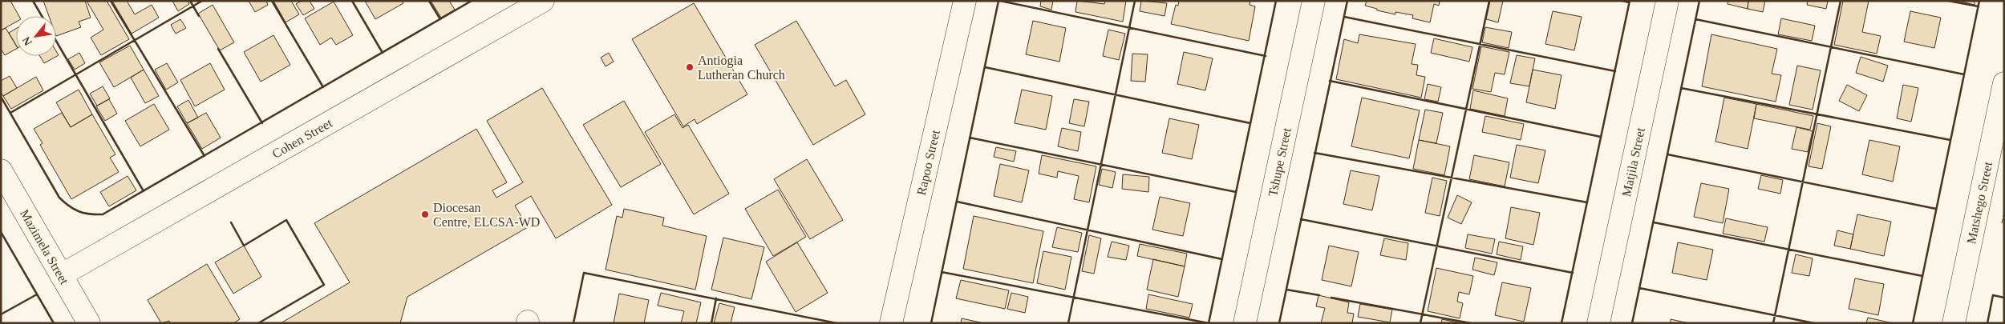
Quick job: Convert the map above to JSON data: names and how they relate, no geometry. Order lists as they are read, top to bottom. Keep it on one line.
{"streets":{"street":["Cohen Street","Rapoo Street","Tshupe Street","Matjila Street","Matshego Street","Mazimela Street"]},"crossings":[["Cohen Street","Mazimela Street"]],"places":["Antiogia Lutheran Church","Diocesan Centre, ELCSA-WD"],"north":"bottom left"}
